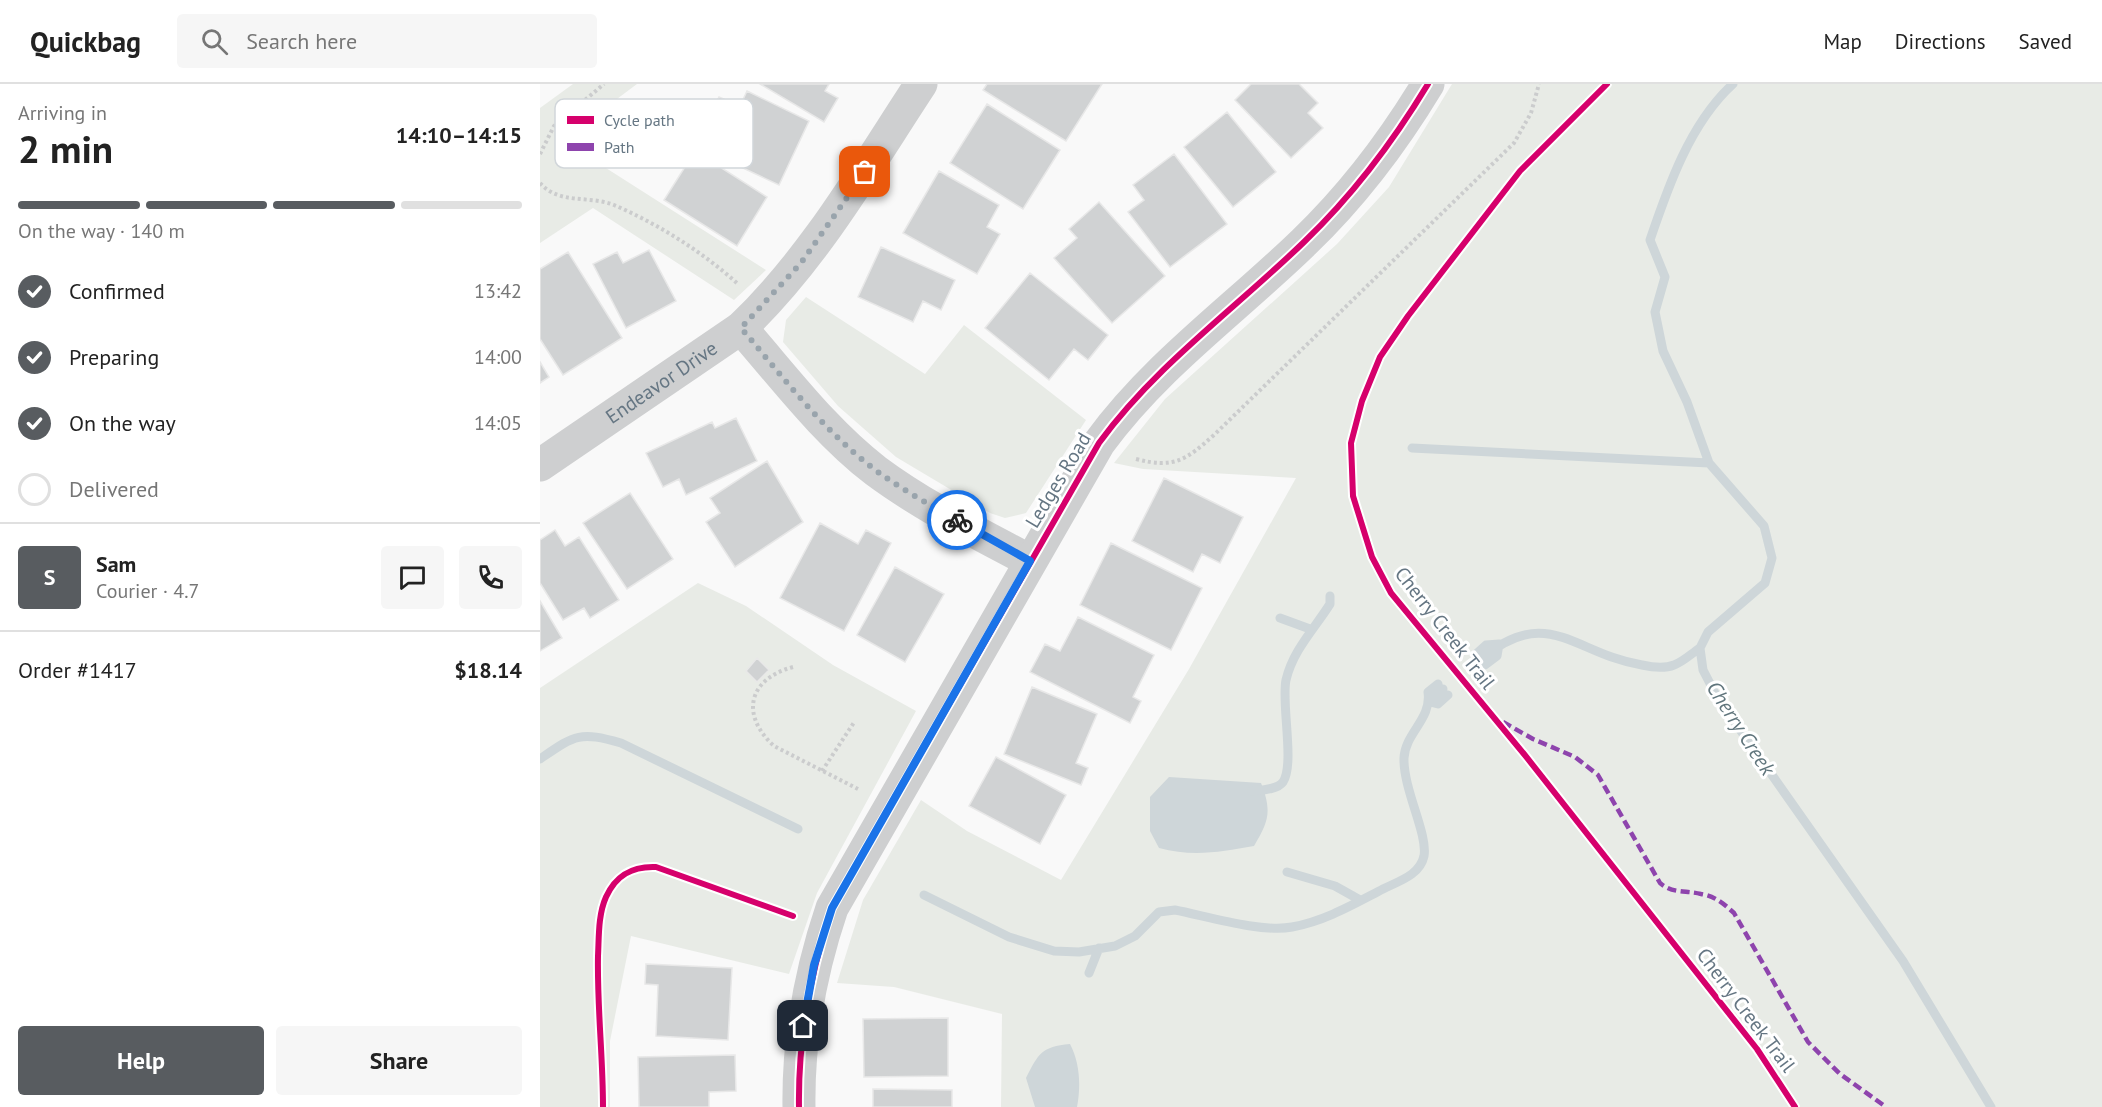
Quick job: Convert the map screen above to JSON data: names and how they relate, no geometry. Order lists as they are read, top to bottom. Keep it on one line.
{"streets":{"street":["Endeavor Drive","Ledges Road"],"cycle path":["Cherry Creek Trail"]},"water":["Cherry Creek"],"legend":["Cycle path","Path"],"page":{"header":"Quickbag","search":"Search here","nav":["Map","Directions","Saved"],"heading":["2 min","Arriving in","14:10–14:15"],"panel":["Sam","Courier · 4.7","Order #1417","$18.14"],"bar":"On the way · 140 m","list":[["Confirmed","13:42"],["Preparing","14:00"],["On the way","14:05"],"Delivered"],"round":"S","buttons":["Help","Share"]}}
